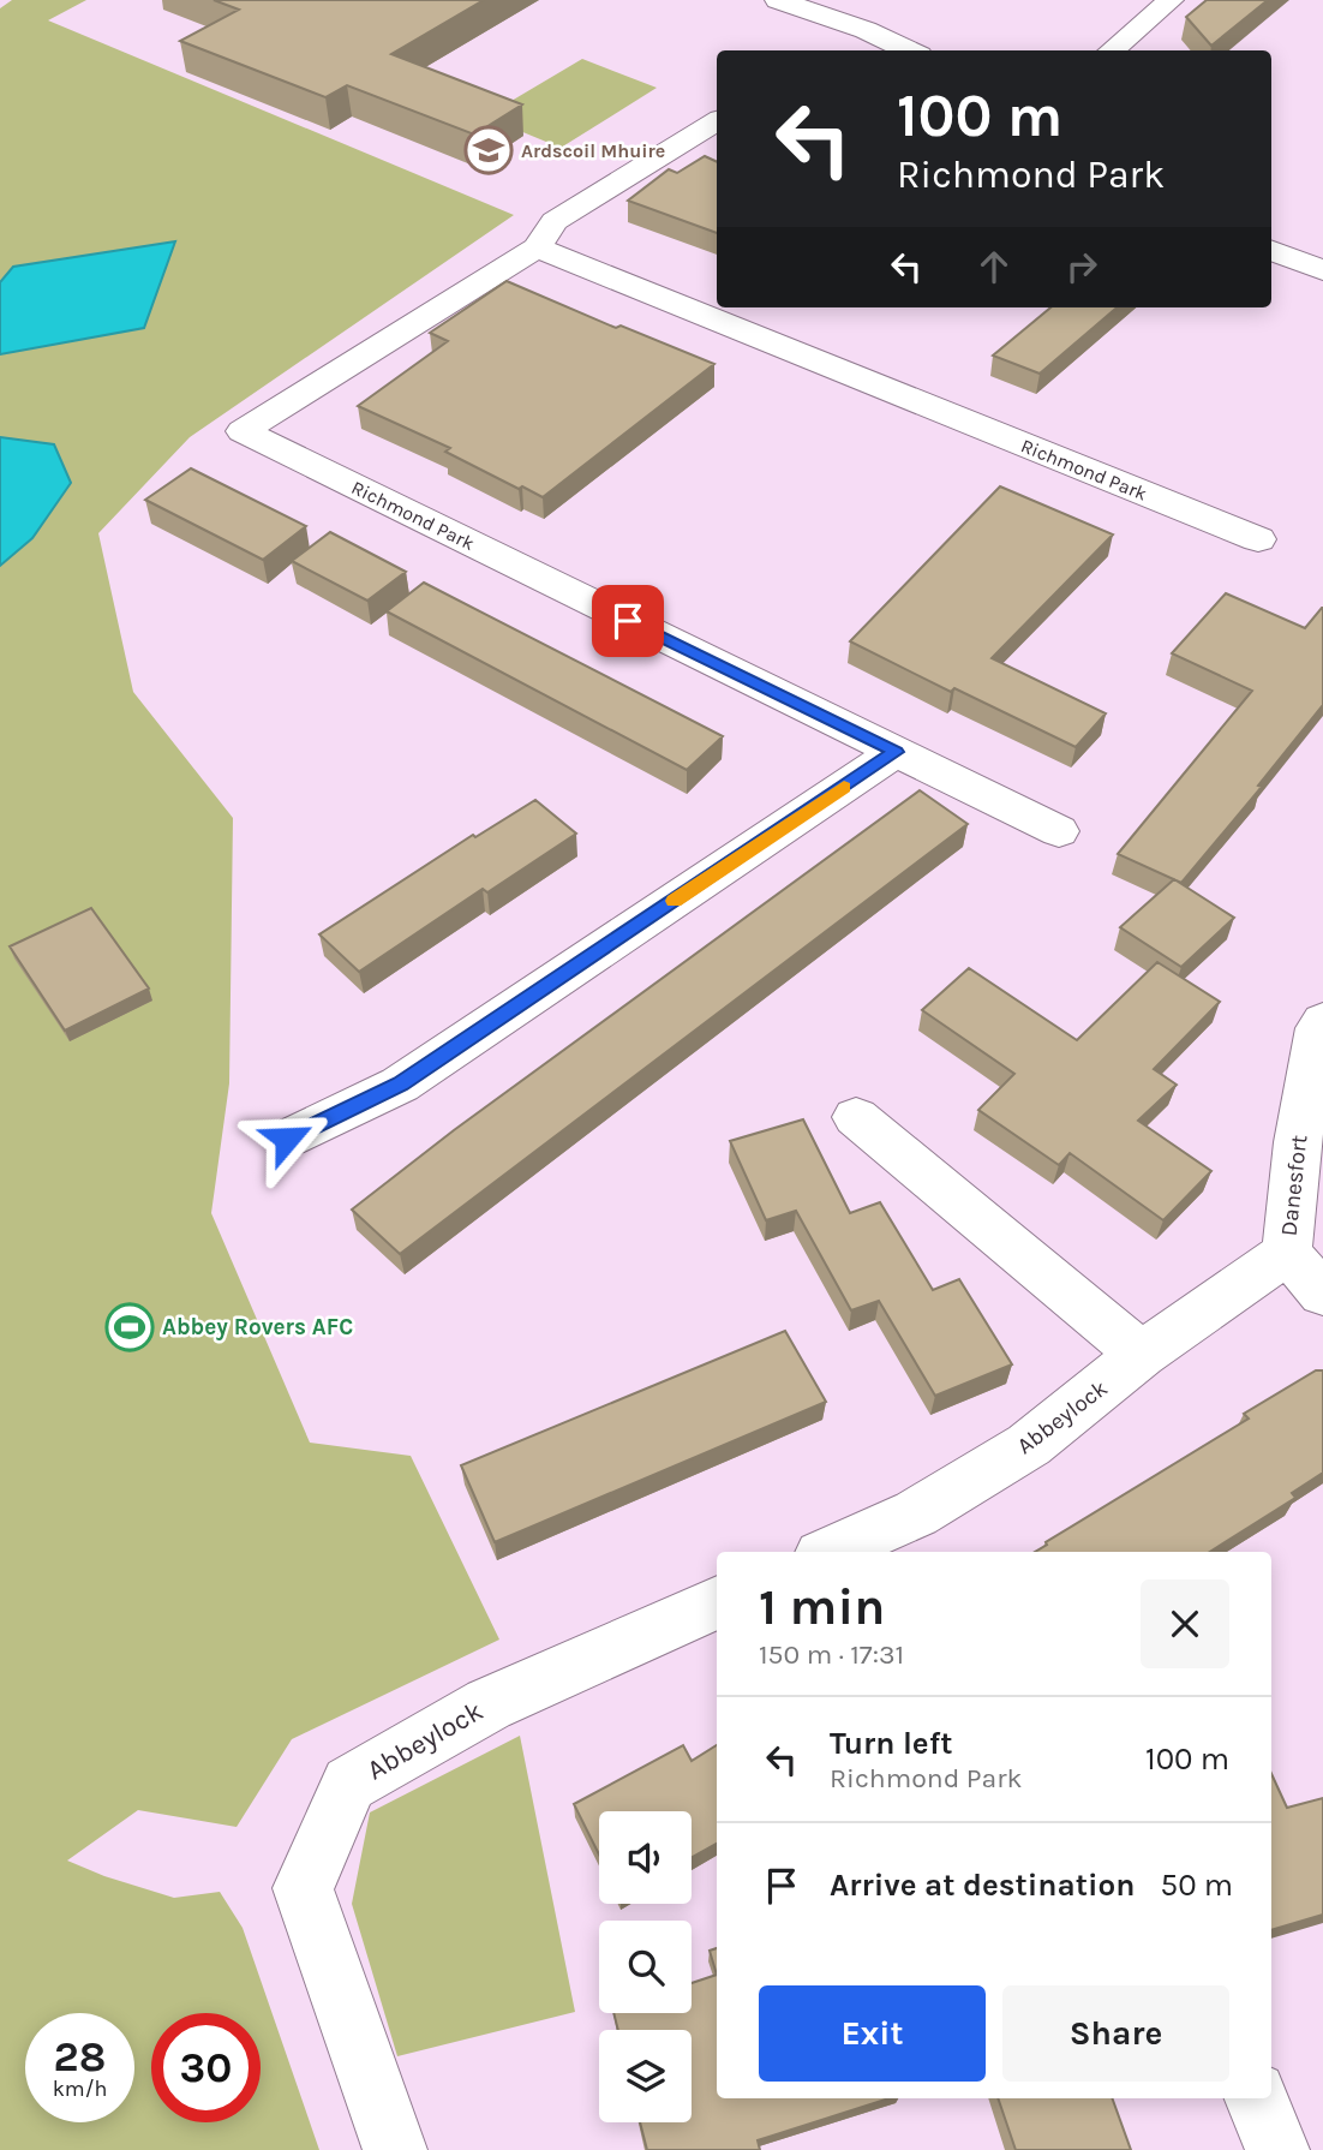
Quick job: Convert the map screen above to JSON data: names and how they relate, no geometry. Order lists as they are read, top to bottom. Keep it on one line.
{"streets":{"street":["Richmond Park","Danesfort","Abbeylock"]},"crossings":[["Danesfort","Abbeylock"]],"places":{"school or university":["Ardscoil Mhuire"],"sports":["Abbey Rovers AFC"]},"page":{"turn":["100 m","Richmond Park"],"heading":["1 min","150 m · 17:31"],"list":[{"name":"Turn left","note":"Richmond Park","value":"100 m"},{"name":"Arrive at destination","value":"50 m"}],"buttons":["Exit","Share"],"speed":"28 km/h","limit":"30"}}
